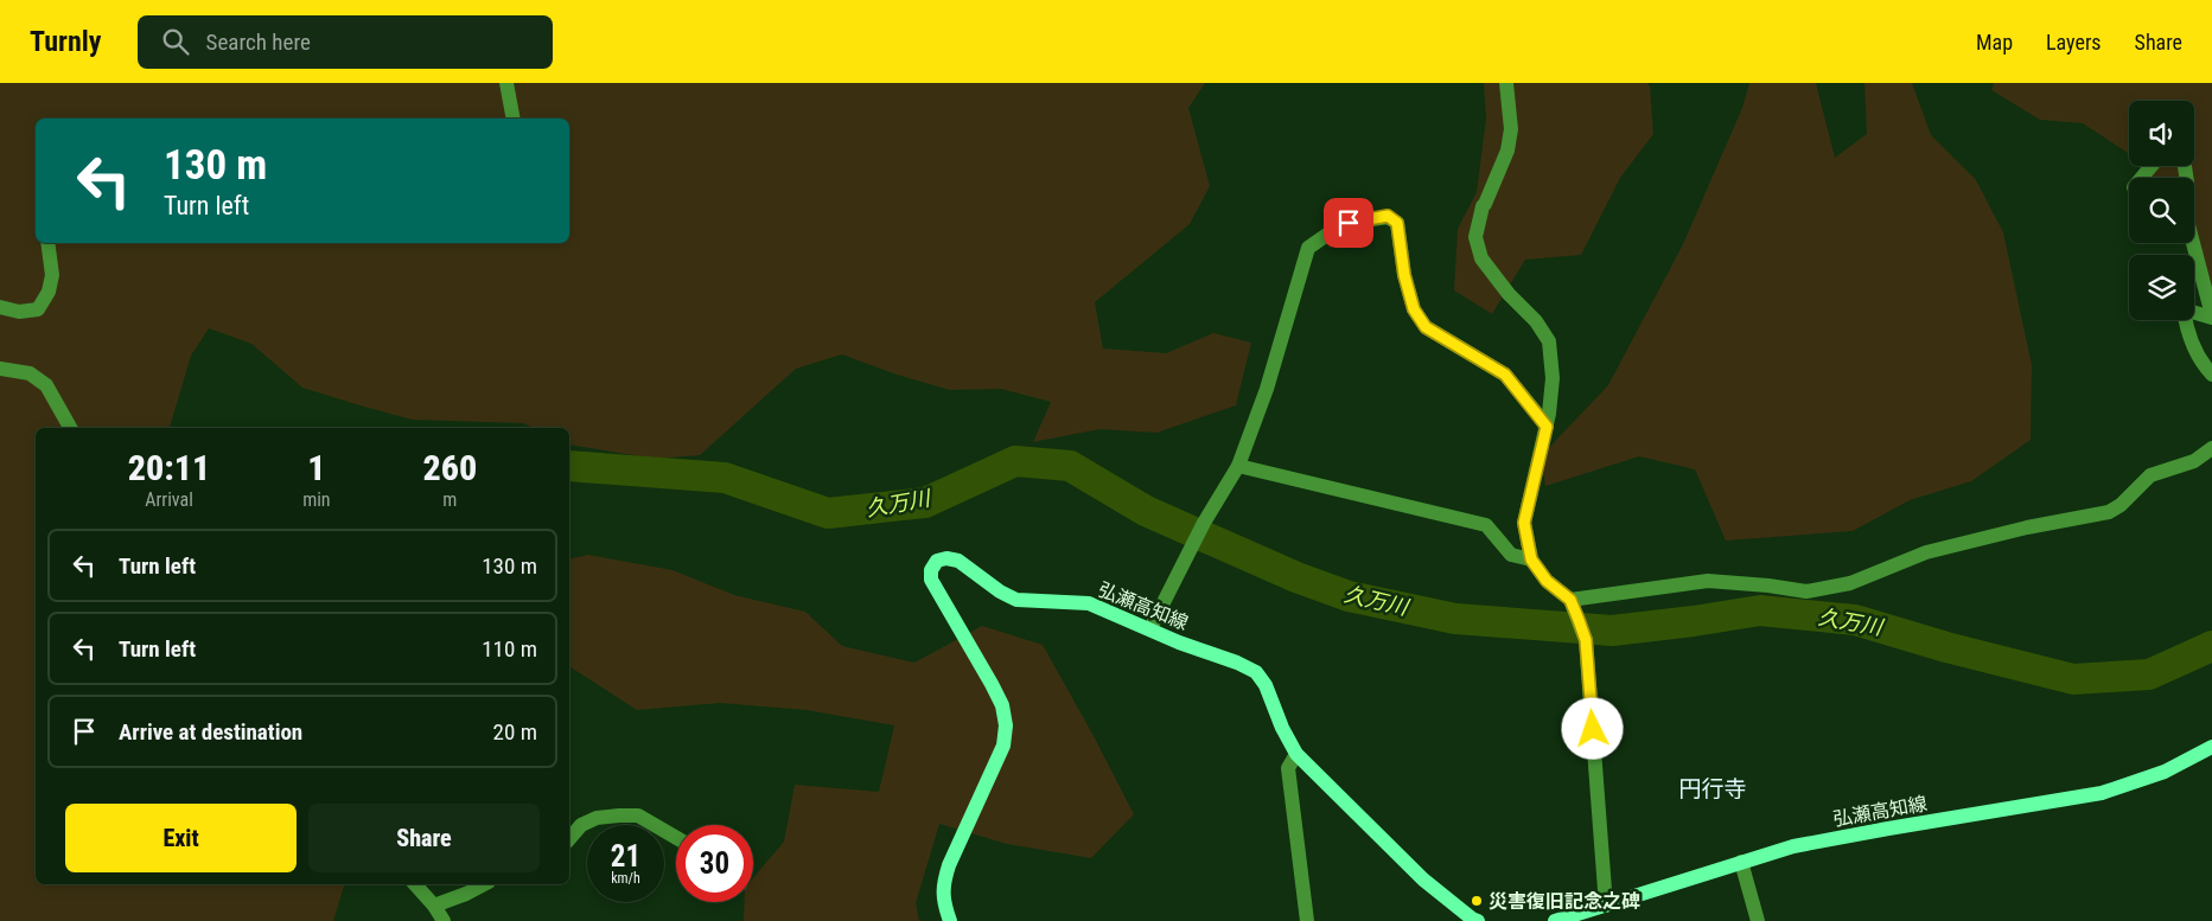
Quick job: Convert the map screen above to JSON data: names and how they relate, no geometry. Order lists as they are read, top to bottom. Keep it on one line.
{"streets":{"main road":["弘瀬高知線"]},"districts":["円行寺"],"water":["久万川"],"places":["災害復旧記念之碑"],"page":{"header":"Turnly","search":"Search here","nav":["Map","Layers","Share"],"turn":["130 m","Turn left"],"eta":["20:11","Arrival","1","min","260","m"],"list":[{"name":"Turn left","value":"130 m"},{"name":"Turn left","value":"110 m"},{"name":"Arrive at destination","value":"20 m"}],"buttons":["Exit","Share"],"speed":"21 km/h","limit":"30"}}
